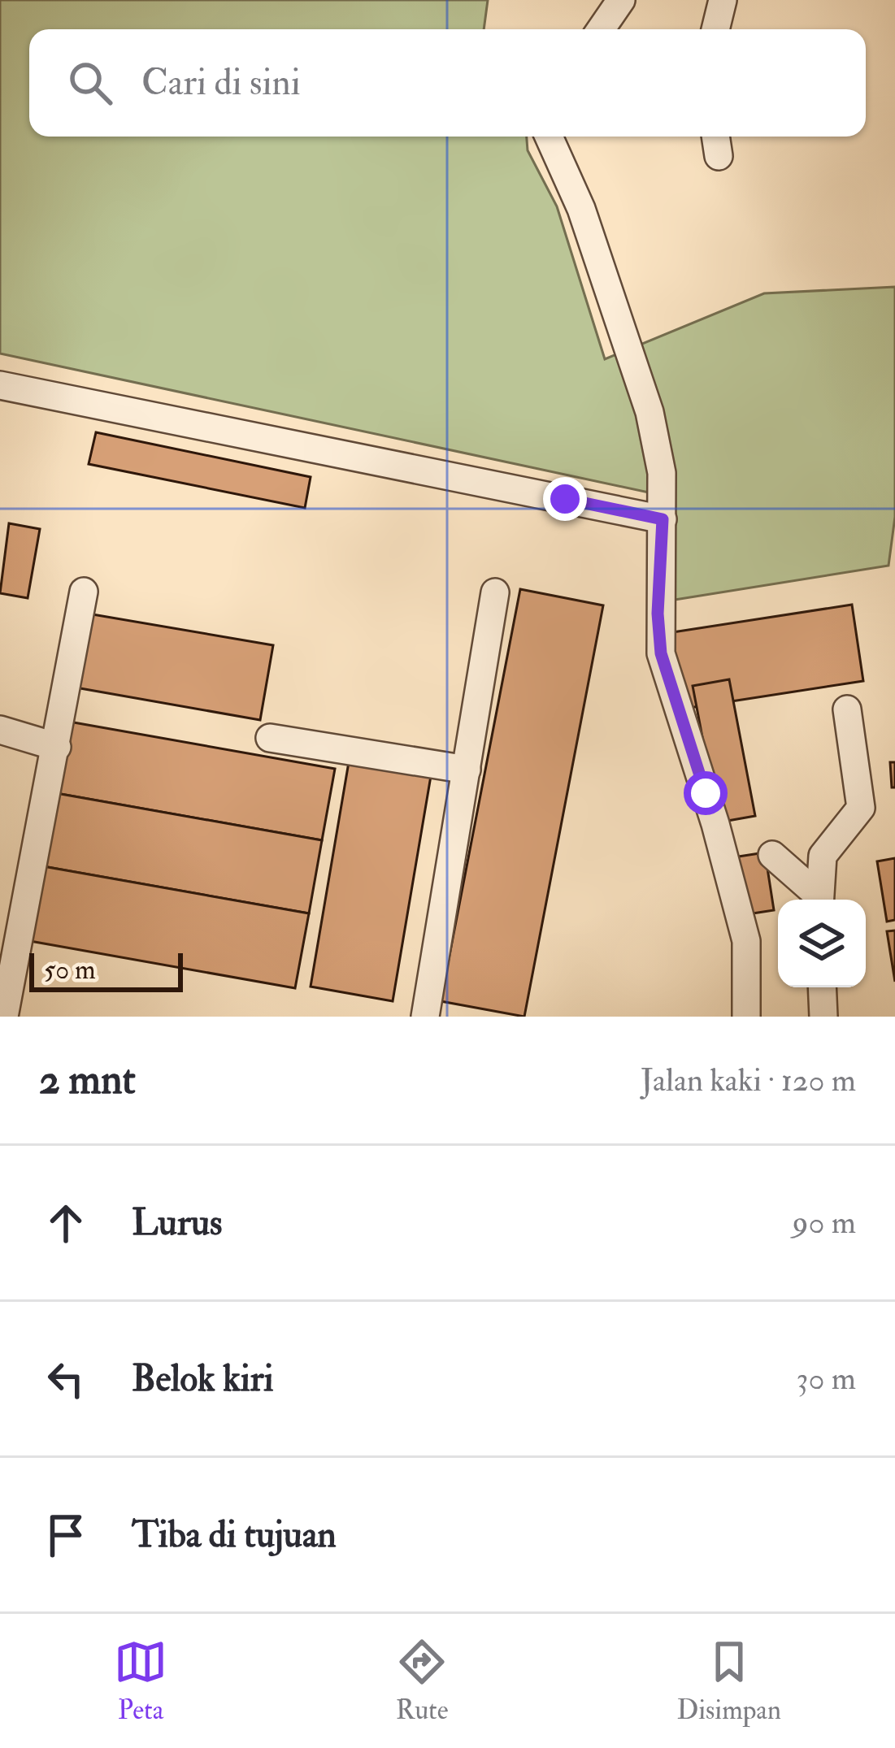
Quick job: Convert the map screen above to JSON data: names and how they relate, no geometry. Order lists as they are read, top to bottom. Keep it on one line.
{"scale_bar":"50 m","page":{"search":"Cari di sini","scale":"50 m","heading":["2 mnt","Jalan kaki · 120 m"],"list":[["Lurus","90 m"],["Belok kiri","30 m"],"Tiba di tujuan"],"nav":["Peta","Rute","Disimpan"]}}
